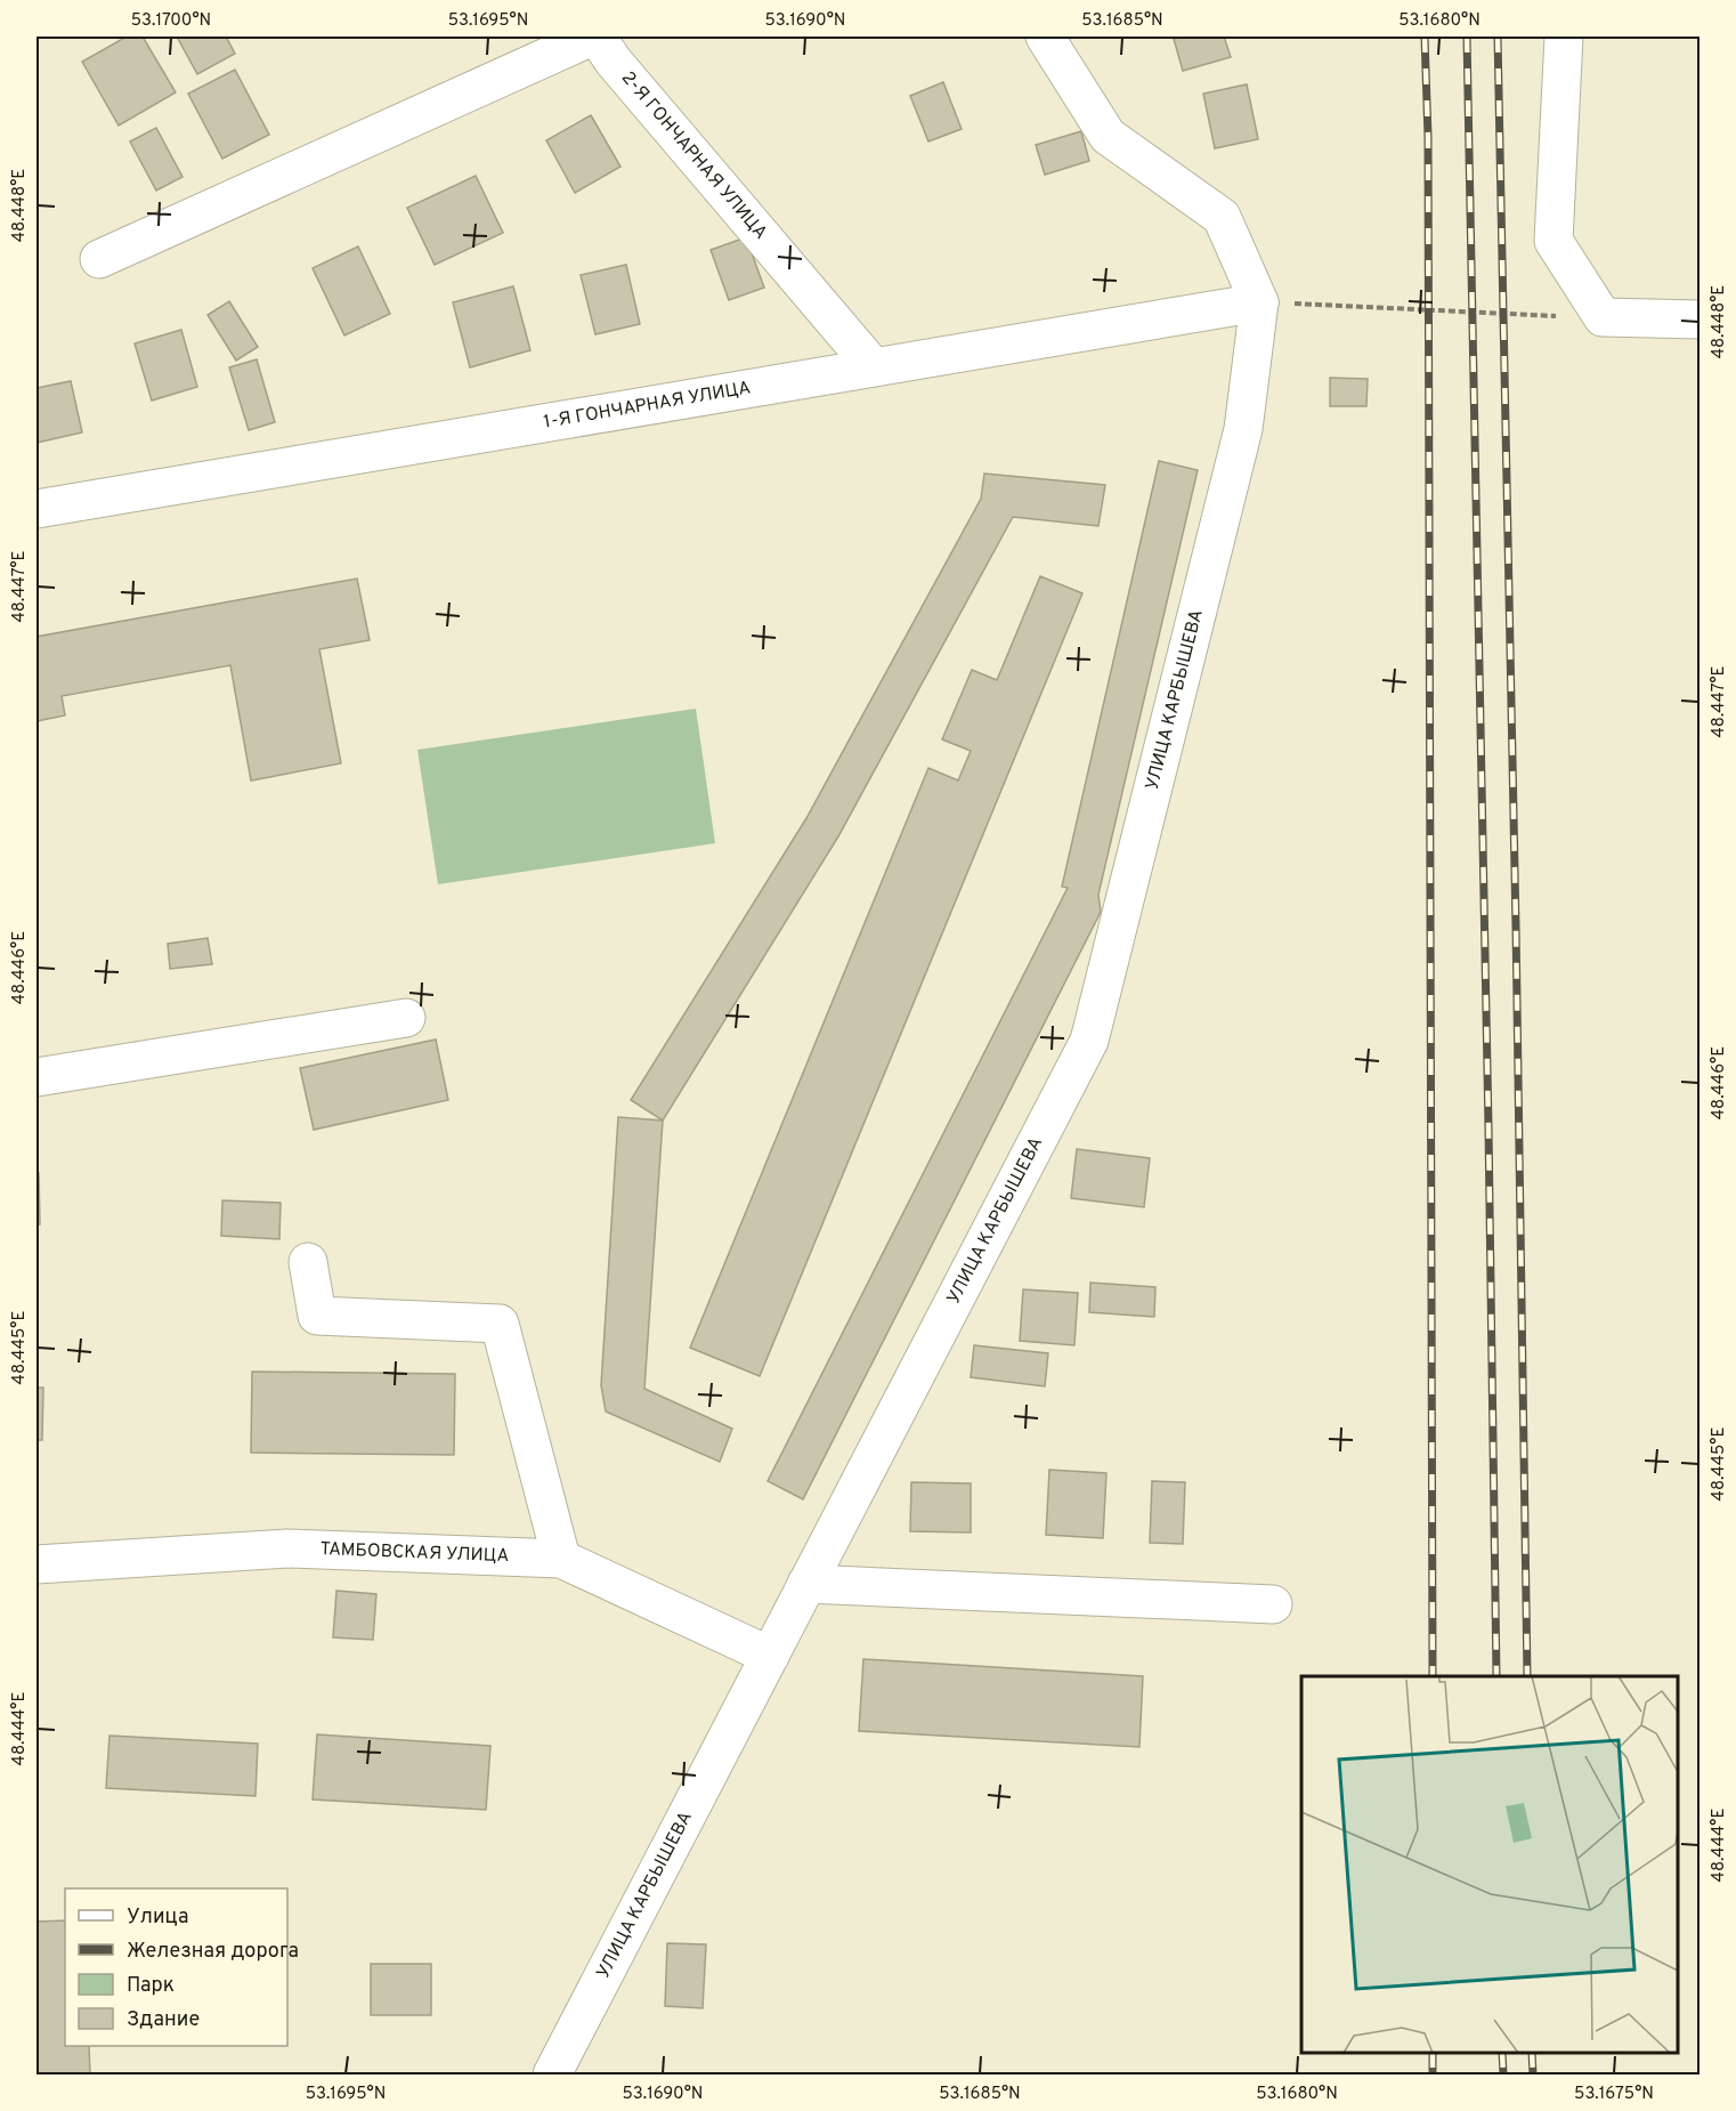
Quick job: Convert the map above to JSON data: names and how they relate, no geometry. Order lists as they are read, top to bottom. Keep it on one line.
{"streets":{"street":["2-Я ГОНЧАРНАЯ УЛИЦА","1-Я ГОНЧАРНАЯ УЛИЦА","УЛИЦА КАРБЫШЕВА","ТАМБОВСКАЯ УЛИЦА"]},"crossings":[["2-Я ГОНЧАРНАЯ УЛИЦА","1-Я ГОНЧАРНАЯ УЛИЦА"],["1-Я ГОНЧАРНАЯ УЛИЦА","УЛИЦА КАРБЫШЕВА"],["УЛИЦА КАРБЫШЕВА","ТАМБОВСКАЯ УЛИЦА"]],"legend":["Улица","Железная дорога","Парк","Здание"],"coordinates":["53.1700°N","53.1695°N","53.1690°N","53.1685°N","53.1680°N","48.448°E","48.447°E","48.446°E","48.445°E","48.444°E","53.1675°N"]}
